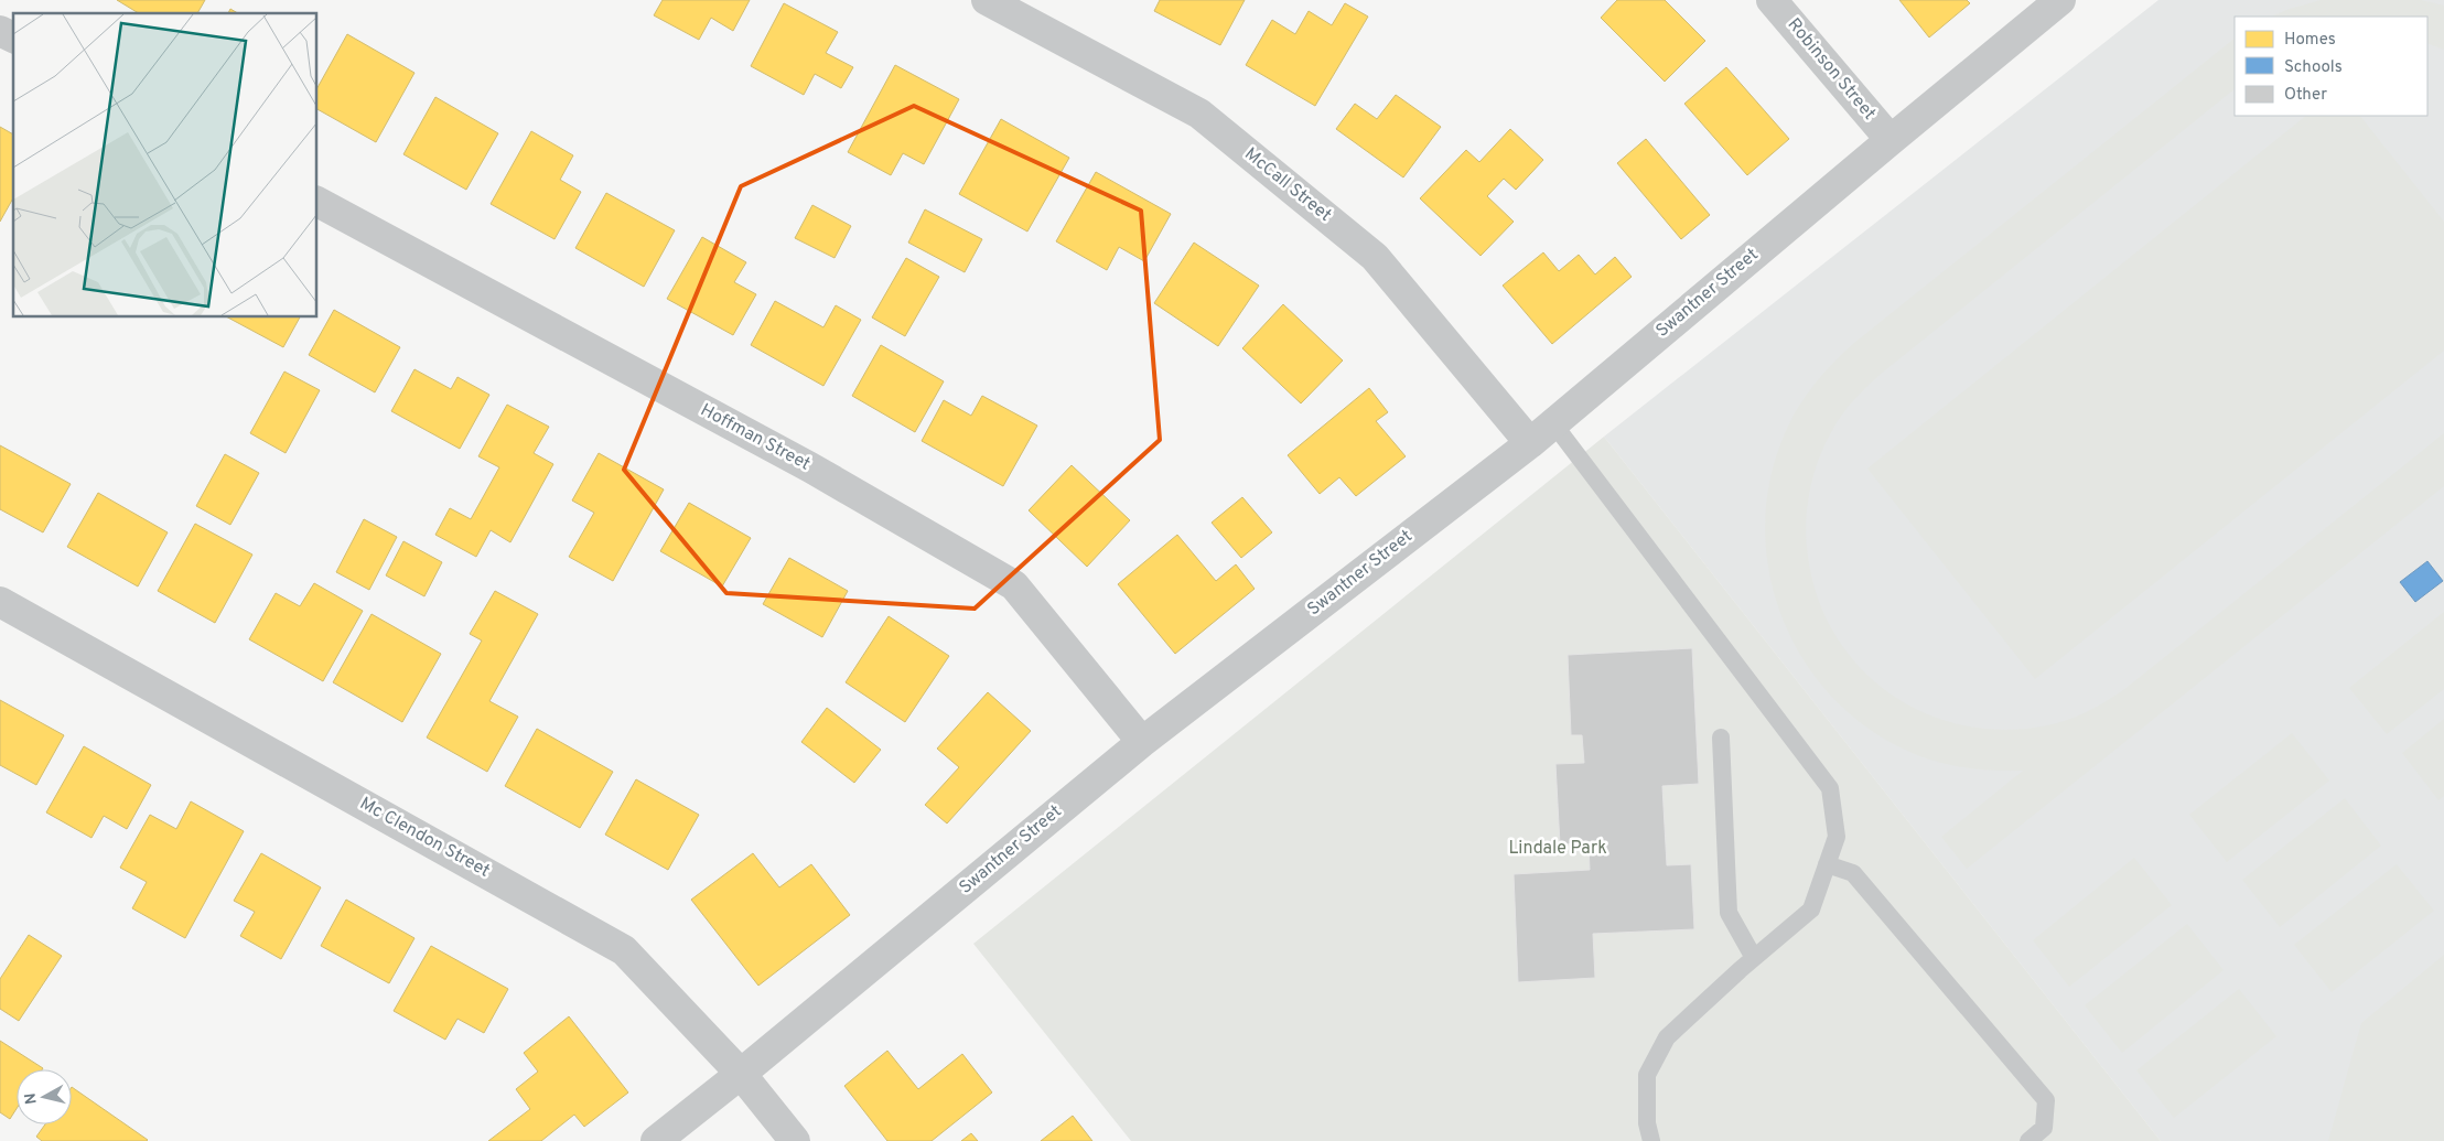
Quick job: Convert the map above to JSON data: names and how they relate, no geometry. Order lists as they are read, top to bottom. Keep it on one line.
{"streets":{"street":["Robinson Street","McCall Street","Swantner Street","Hoffman Street","Mc Clendon Street"]},"crossings":[["Robinson Street","Swantner Street"],["McCall Street","Swantner Street"],["Swantner Street","Hoffman Street"],["Swantner Street","Mc Clendon Street"]],"parks":["Lindale Park"],"legend":["Homes","Schools","Other"],"north":"left"}
